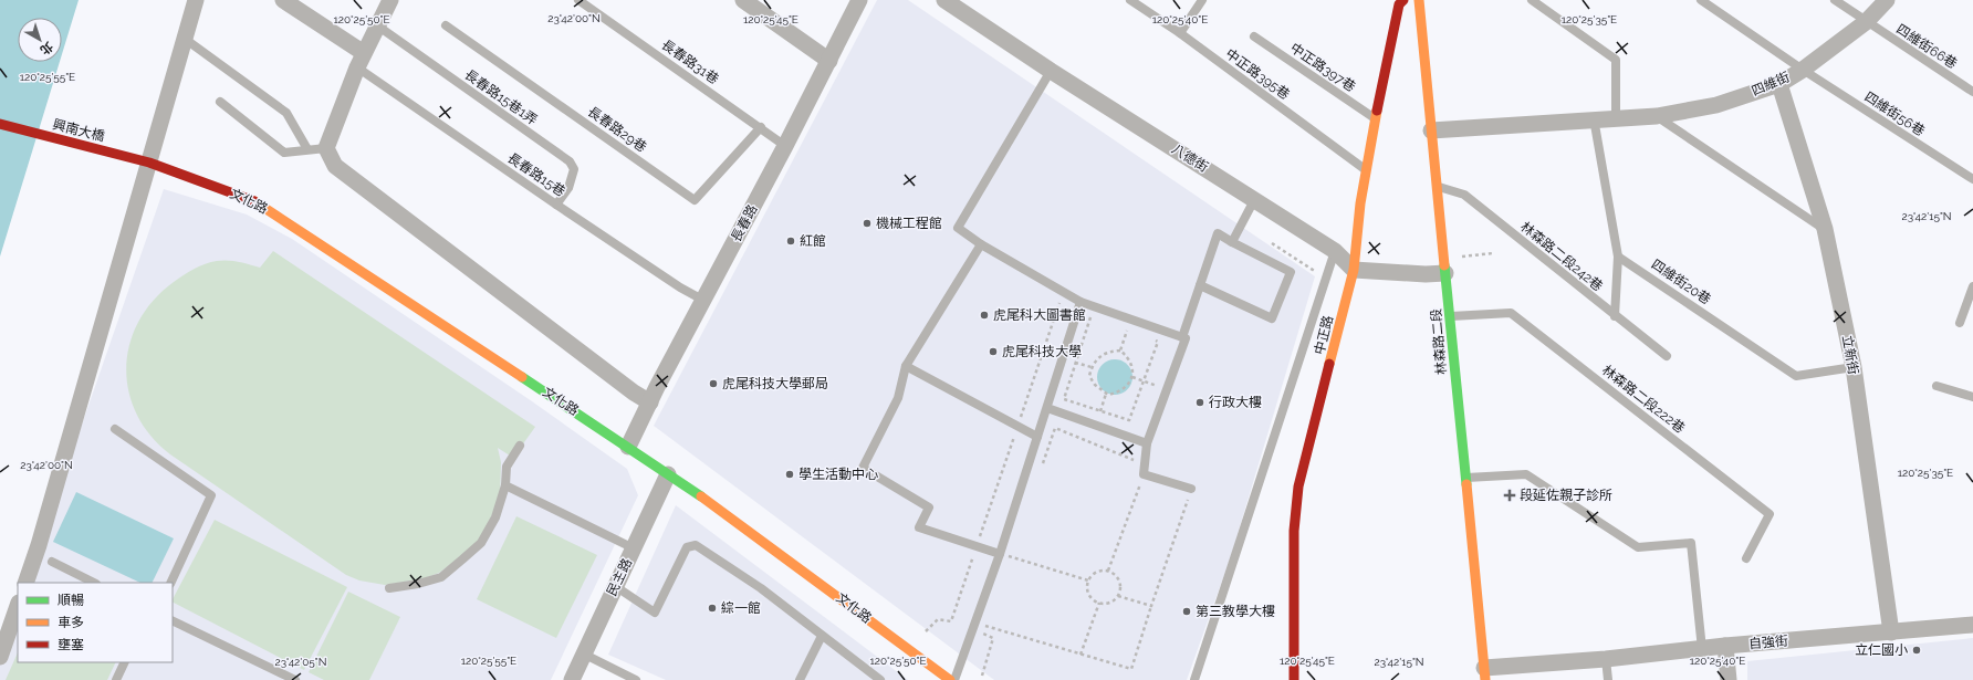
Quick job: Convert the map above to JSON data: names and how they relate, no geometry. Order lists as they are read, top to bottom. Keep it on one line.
{"streets":{"street":["四維街","興南大橋","八德街","文化路","長春路","中正路","林森路二段","立新街","民主路","自強街"],"lane":["四維街66巷","長春路31巷","中正路397巷","中正路395巷","長春路15巷1弄","四維街56巷","長春路29巷","長春路15巷","林森路二段242巷","四維街20巷","林森路二段222巷"]},"crossings":[["四維街66巷","四維街"],["長春路31巷","長春路29巷"],["長春路31巷","長春路"],["中正路397巷","中正路"],["中正路395巷","中正路"],["四維街","四維街56巷"],["四維街","林森路二段"],["四維街","立新街"],["長春路15巷1弄","長春路15巷"],["興南大橋","文化路"],["八德街","中正路"],["長春路15巷","長春路"],["文化路","長春路"],["文化路","民主路"],["林森路二段242巷","林森路二段"],["四維街20巷","立新街"],["林森路二段","林森路二段222巷"],["林森路二段","自強街"],["立新街","自強街"]],"places":{"other":["機械工程館","紅館","虎尾科大圖書館","虎尾科技大學","虎尾科技大學郵局","行政大樓","學生活動中心","綜一館","第三教學大樓","立仁國小"],"health":["段延佐親子診所"]},"legend":["順暢","車多","壅塞"],"north":"bottom right","coordinates":["23°42'00\"N","120°25'50\"E","120°25'35\"E","120°25'45\"E","120°25'40\"E","120°25'55\"E","23°42'15\"N","23°42'05\"N"]}
